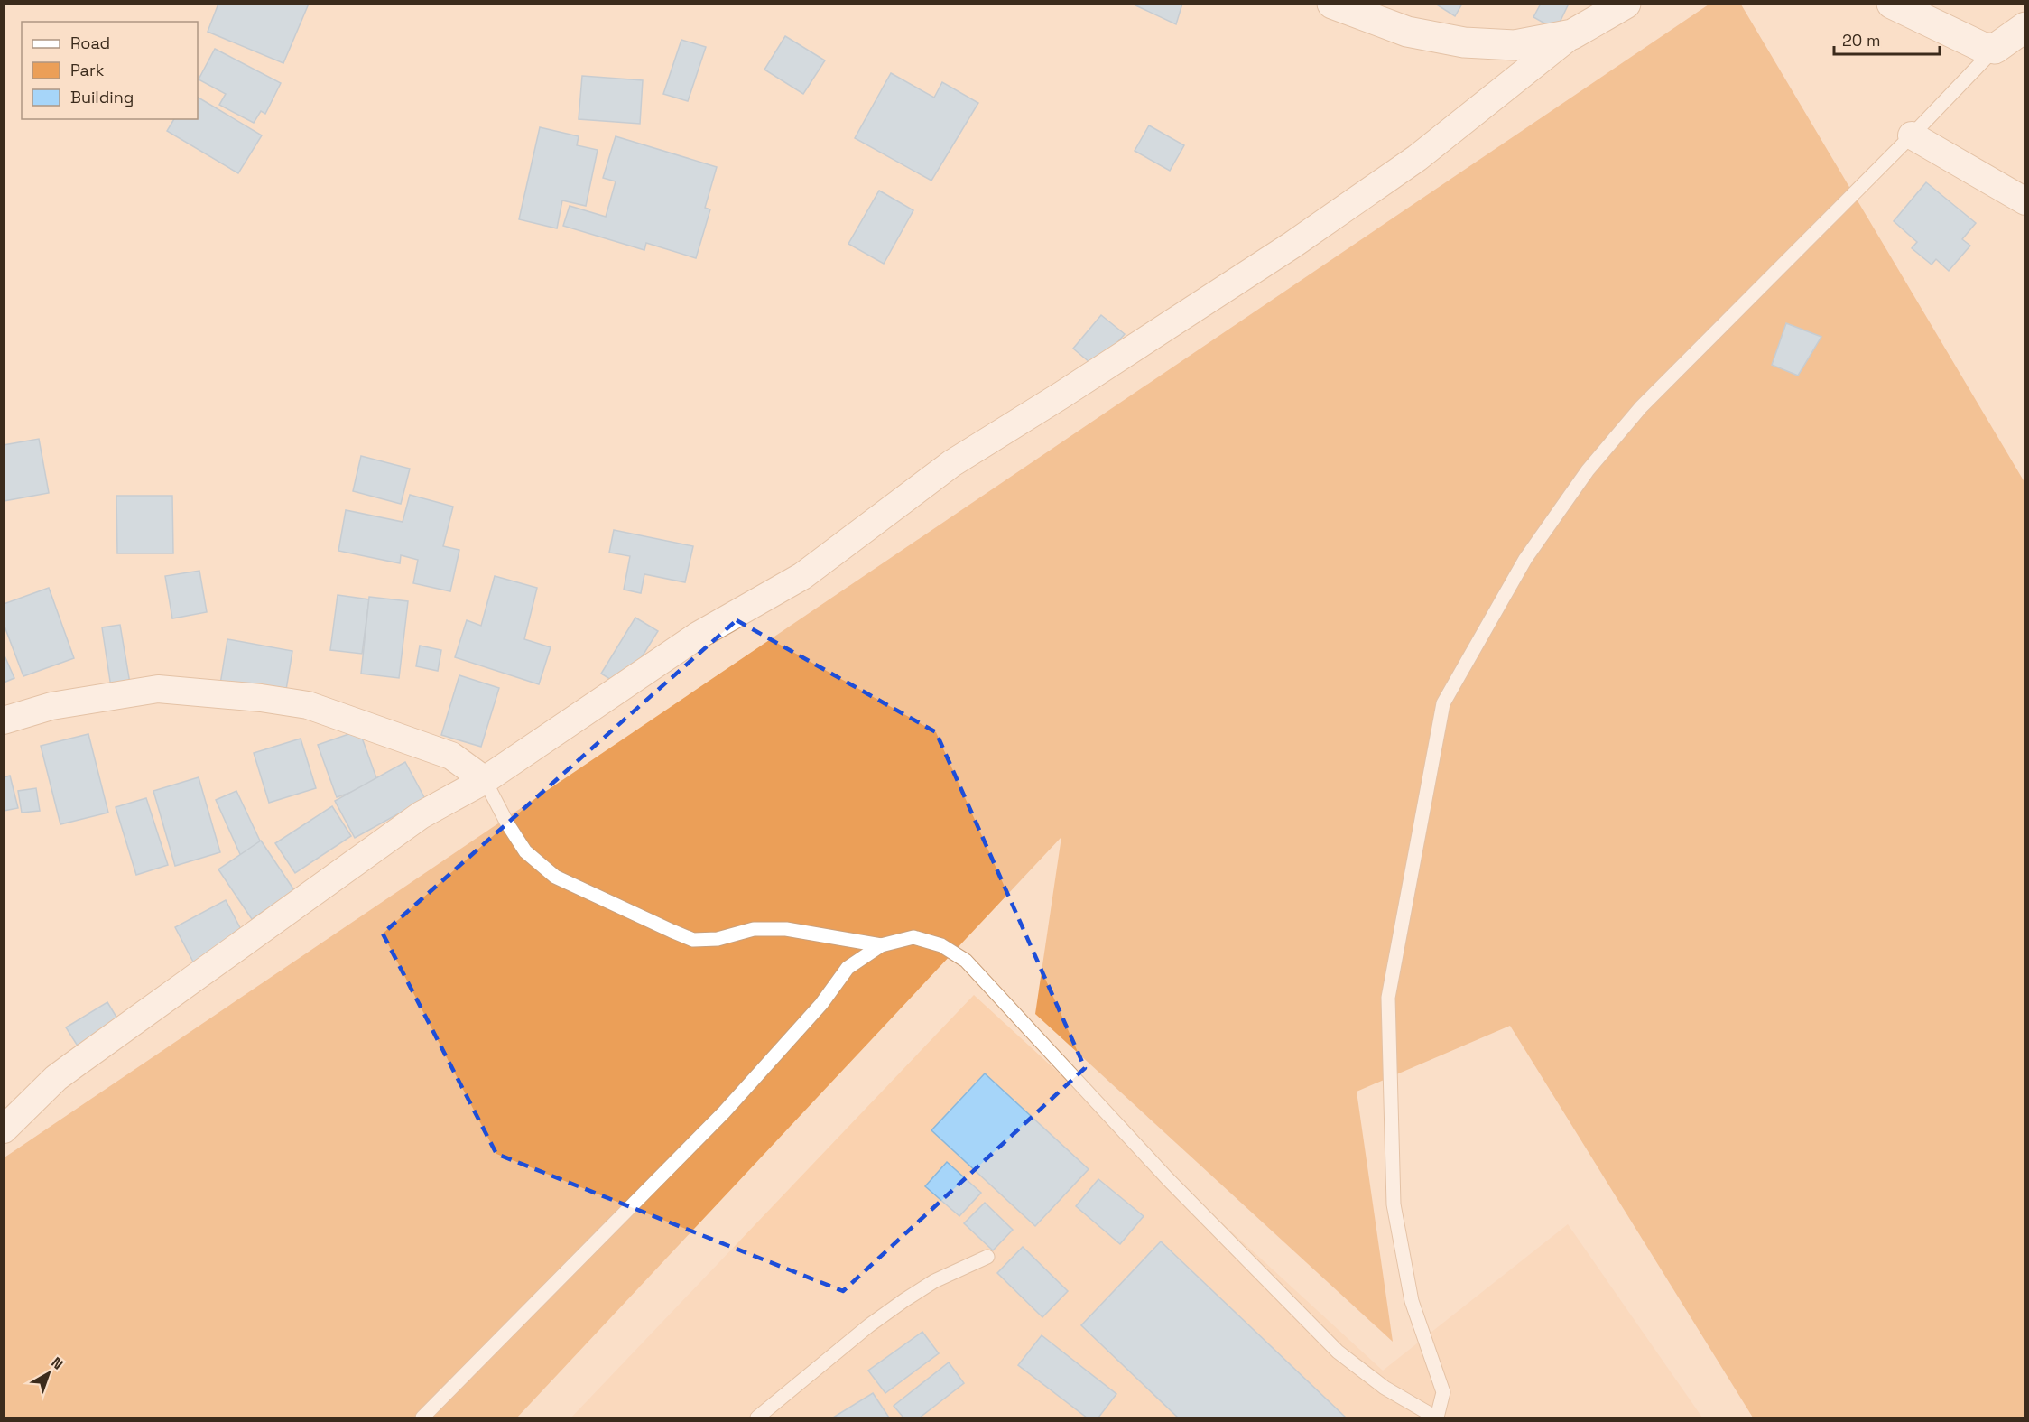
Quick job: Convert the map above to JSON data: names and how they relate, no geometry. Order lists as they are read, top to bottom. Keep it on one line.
{"legend":["Road","Park","Building"],"scale_bar":"20 m","north":"top right"}
